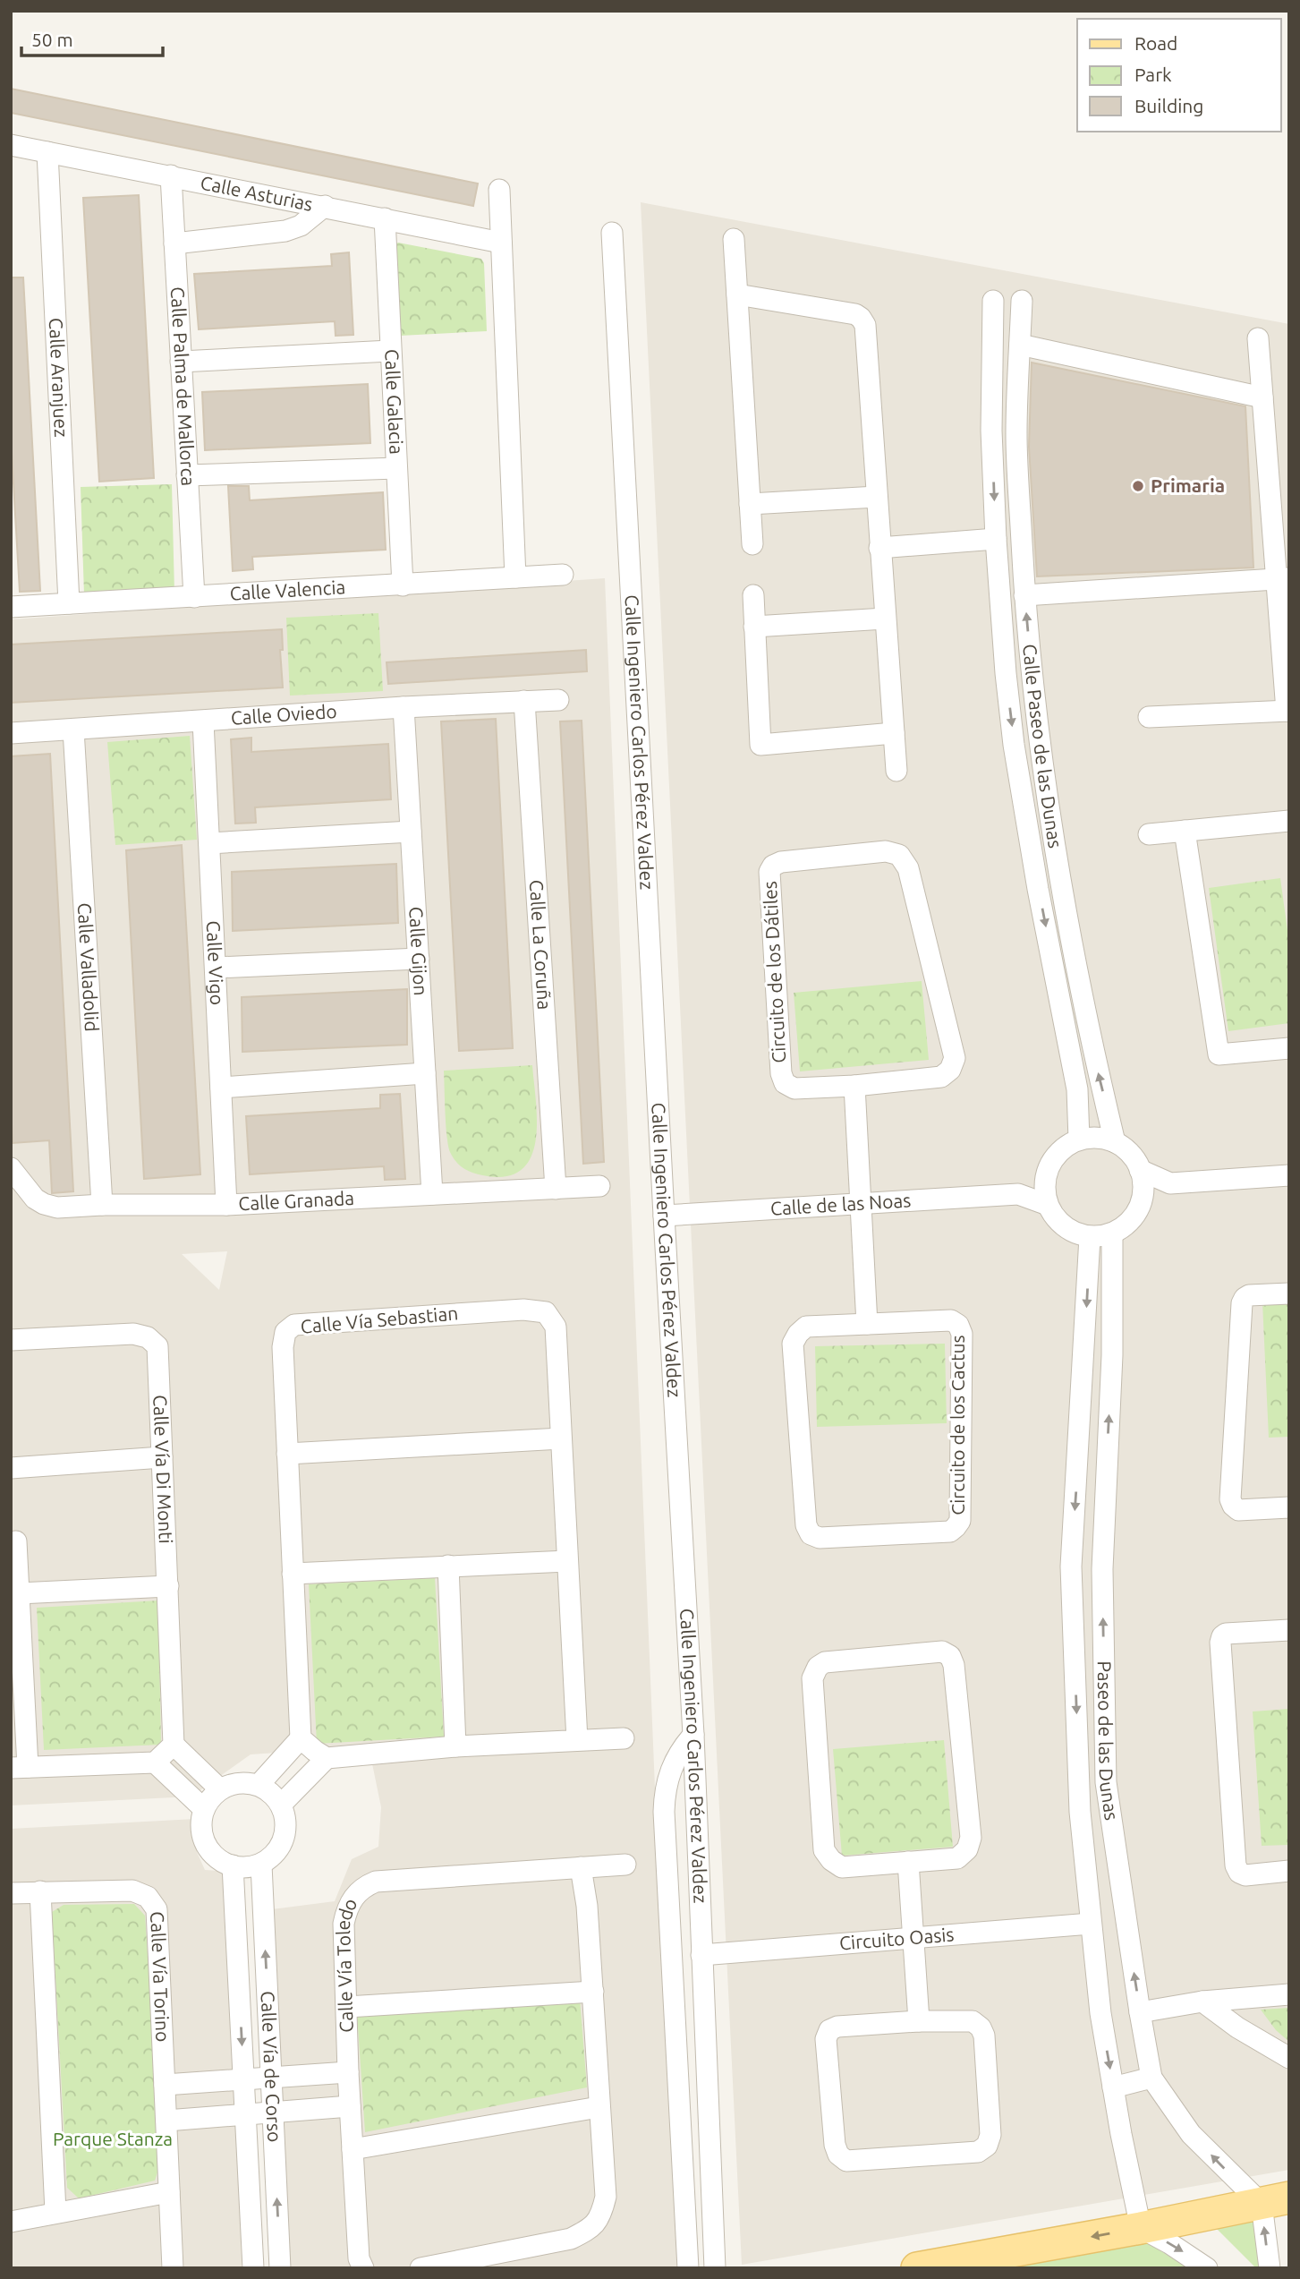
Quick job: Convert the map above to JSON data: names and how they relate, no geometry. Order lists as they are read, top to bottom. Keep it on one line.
{"streets":{"street":["Calle Asturias","Calle Aranjuez","Calle Palma de Mallorca","Calle Galacia","Calle Valencia","Calle Oviedo","Calle Ingeniero Carlos Pérez Valdez","Calle Paseo de las Dunas","Calle La Coruña","Calle Gijon","Calle Vigo","Calle Valladolid","Circuito de los Dátiles","Calle Granada","Calle de las Noas","Calle Vía Sebastian","Circuito de los Cactus","Calle Vía Di Monti","Paseo de las Dunas","Circuito Oasis","Calle Vía Toledo","Calle Vía Torino","Calle Vía de Corso"]},"crossings":[["Calle Asturias","Calle Aranjuez"],["Calle Asturias","Calle Palma de Mallorca"],["Calle Asturias","Calle Galacia"],["Calle Aranjuez","Calle Valencia"],["Calle Palma de Mallorca","Calle Valencia"],["Calle Galacia","Calle Valencia"],["Calle Oviedo","Calle La Coruña"],["Calle Oviedo","Calle Gijon"],["Calle Oviedo","Calle Vigo"],["Calle Oviedo","Calle Valladolid"],["Calle Ingeniero Carlos Pérez Valdez","Calle de las Noas"],["Calle Ingeniero Carlos Pérez Valdez","Circuito Oasis"],["Calle Paseo de las Dunas","Calle de las Noas"],["Calle Paseo de las Dunas","Paseo de las Dunas"],["Calle La Coruña","Calle Granada"],["Calle Gijon","Calle Granada"],["Calle Vigo","Calle Granada"],["Calle Valladolid","Calle Granada"],["Calle de las Noas","Paseo de las Dunas"],["Paseo de las Dunas","Circuito Oasis"]],"parks":["Parque Stanza"],"places":["Primaria"],"legend":["Road","Park","Building"],"scale_bar":"50 m"}
